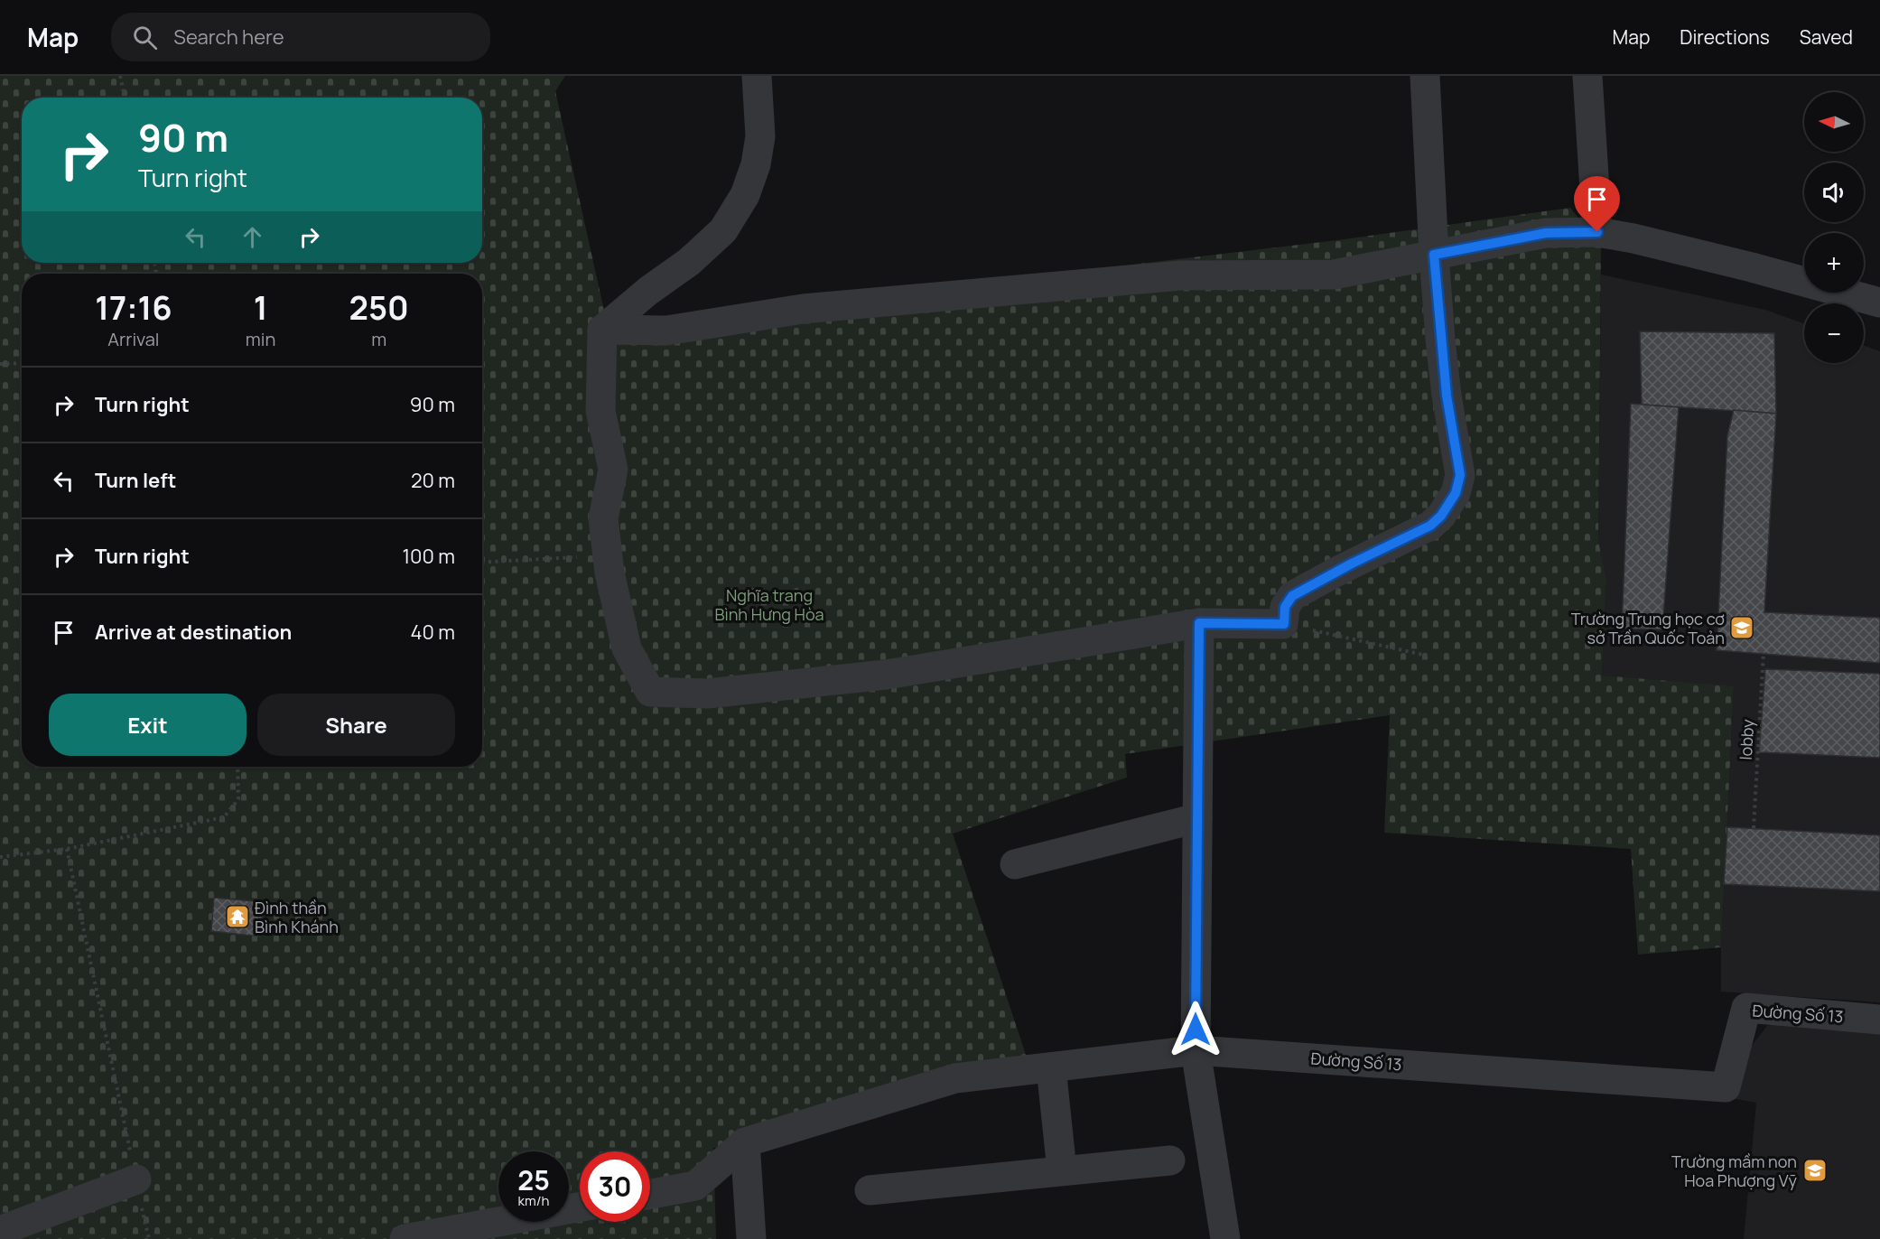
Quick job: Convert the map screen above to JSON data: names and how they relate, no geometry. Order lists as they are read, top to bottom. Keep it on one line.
{"streets":{"street":["Đường Số 13"],"path":["lobby"]},"parks":["Nghĩa trang Bình Hưng Hòa"],"places":{"school or university":["Trường Trung học cơ sở Trần Quốc Toản","Trường mầm non Hoa Phượng Vỹ"],"temple":["Đình thần Bình Khánh"]},"north":"left","page":{"header":"Map","search":"Search here","nav":["Map","Directions","Saved"],"map_buttons":["+","−"],"turn":["90 m","Turn right"],"eta":["17:16","Arrival","1","min","250","m"],"list":[{"name":"Turn right","value":"90 m"},{"name":"Turn left","value":"20 m"},{"name":"Turn right","value":"100 m"},{"name":"Arrive at destination","value":"40 m"}],"buttons":["Exit","Share"],"speed":"25 km/h","limit":"30"}}
